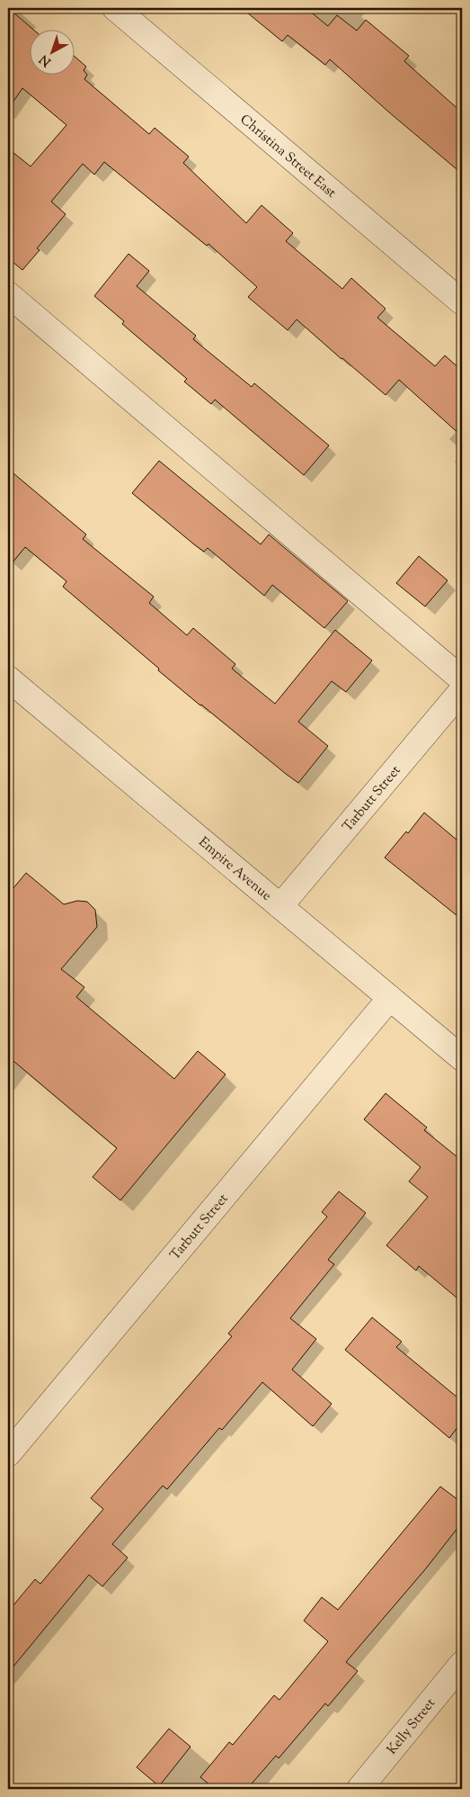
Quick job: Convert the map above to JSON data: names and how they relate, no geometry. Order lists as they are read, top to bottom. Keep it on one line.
{"streets":{"street":["Christina Street East","Tarbutt Street","Empire Avenue","Kelly Street"]},"crossings":[["Tarbutt Street","Empire Avenue"]],"north":"bottom left"}
